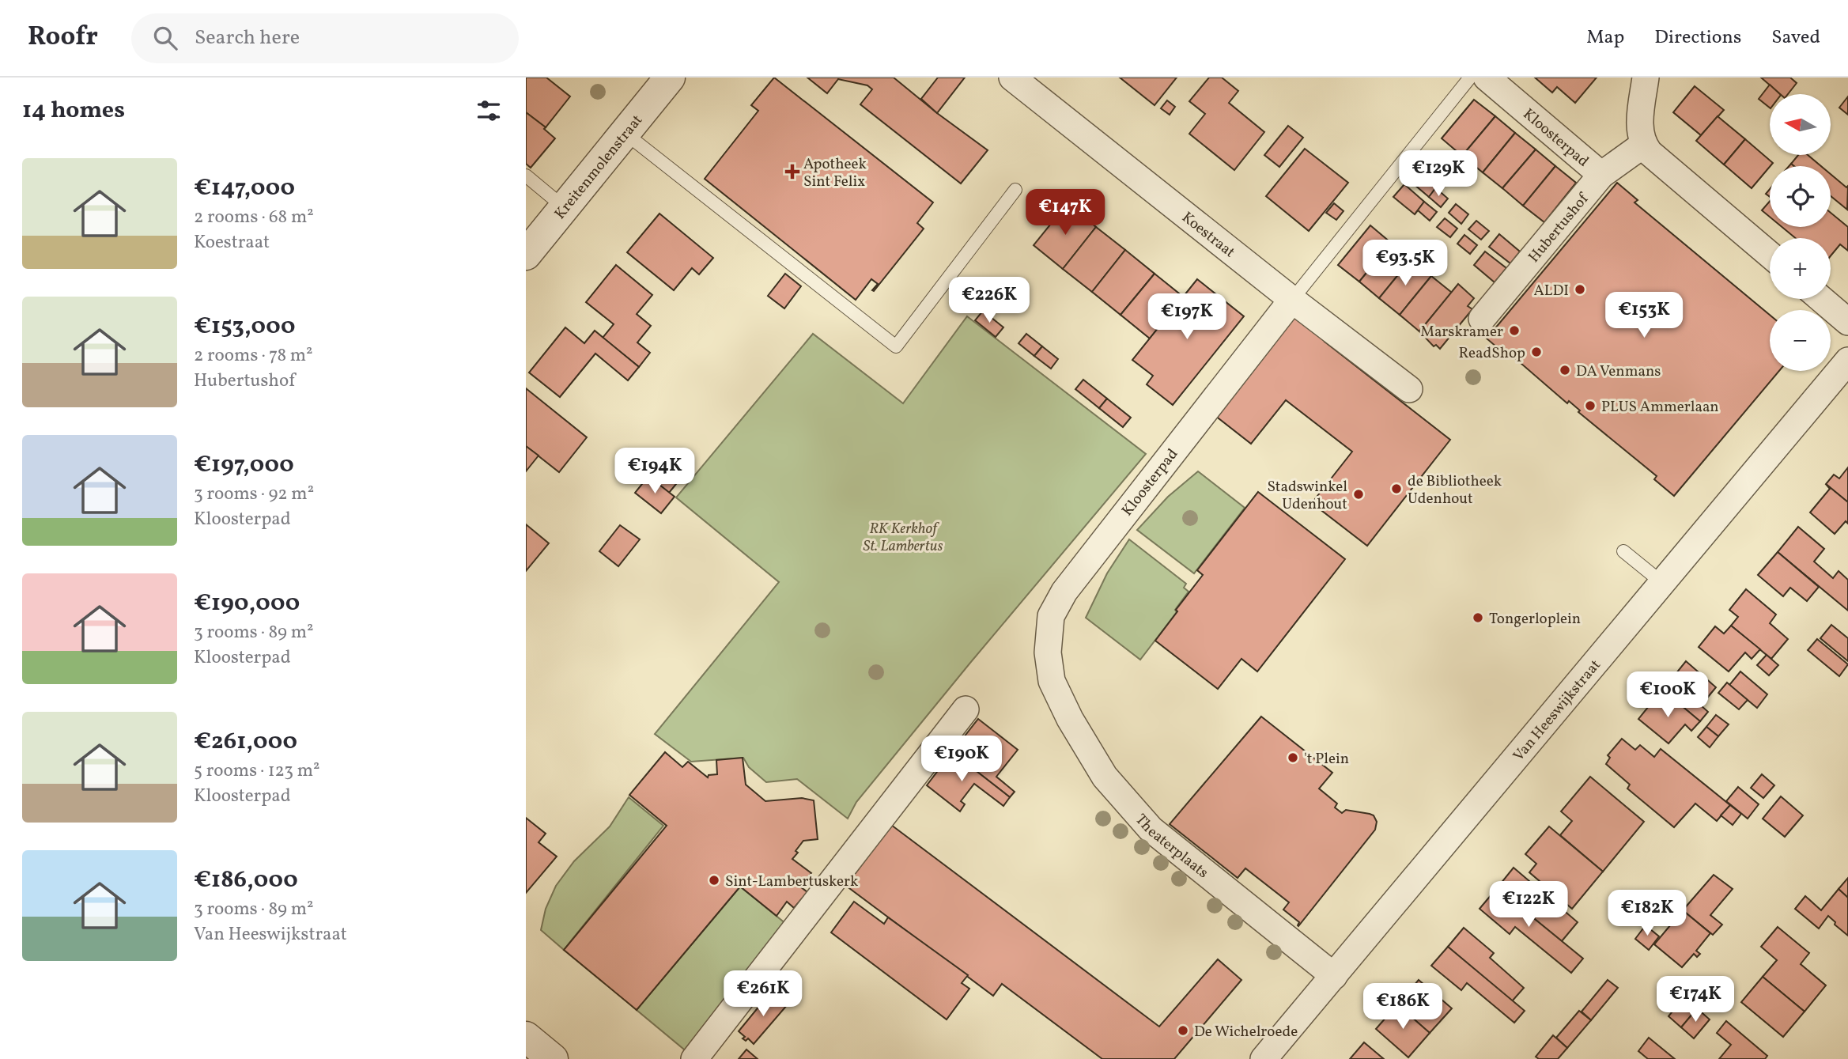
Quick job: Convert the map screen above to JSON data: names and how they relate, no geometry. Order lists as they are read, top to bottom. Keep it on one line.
{"streets":{"street":["Kloosterpad","Kreitenmolenstraat","Hubertushof","Koestraat","Van Heeswijkstraat","Theaterplaats"]},"crossings":[["Kloosterpad","Hubertushof"],["Kloosterpad","Koestraat"],["Kloosterpad","Theaterplaats"],["Van Heeswijkstraat","Theaterplaats"]],"parks":["RK Kerkhof St. Lambertus"],"places":{"health":["Apotheek Sint Felix"],"other":["ALDI","Marskramer","ReadShop","DA Venmans","PLUS Ammerlaan","de Bibliotheek Udenhout","Stadswinkel Udenhout","Tongerloplein","'t Plein","Sint-Lambertuskerk","De Wichelroede"]},"north":"left","page":{"header":"Roofr","search":"Search here","nav":["Map","Directions","Saved"],"heading":"14 homes","map_buttons":["+","−"],"list":[{"name":"€147,000","note":"2 rooms · 68 m² · Koestraat"},{"name":"€153,000","note":"2 rooms · 78 m² · Hubertushof"},{"name":"€197,000","note":"3 rooms · 92 m² · Kloosterpad"},{"name":"€190,000","note":"3 rooms · 89 m² · Kloosterpad"},{"name":"€261,000","note":"5 rooms · 123 m² · Kloosterpad"},{"name":"€186,000","note":"3 rooms · 89 m² · Van Heeswijkstraat"}],"price":["€129K","€147K","€93.5K","€226K","€153K","€197K","€194K","€100K","€190K","€122K","€182K","€261K","€174K","€186K"]}}
